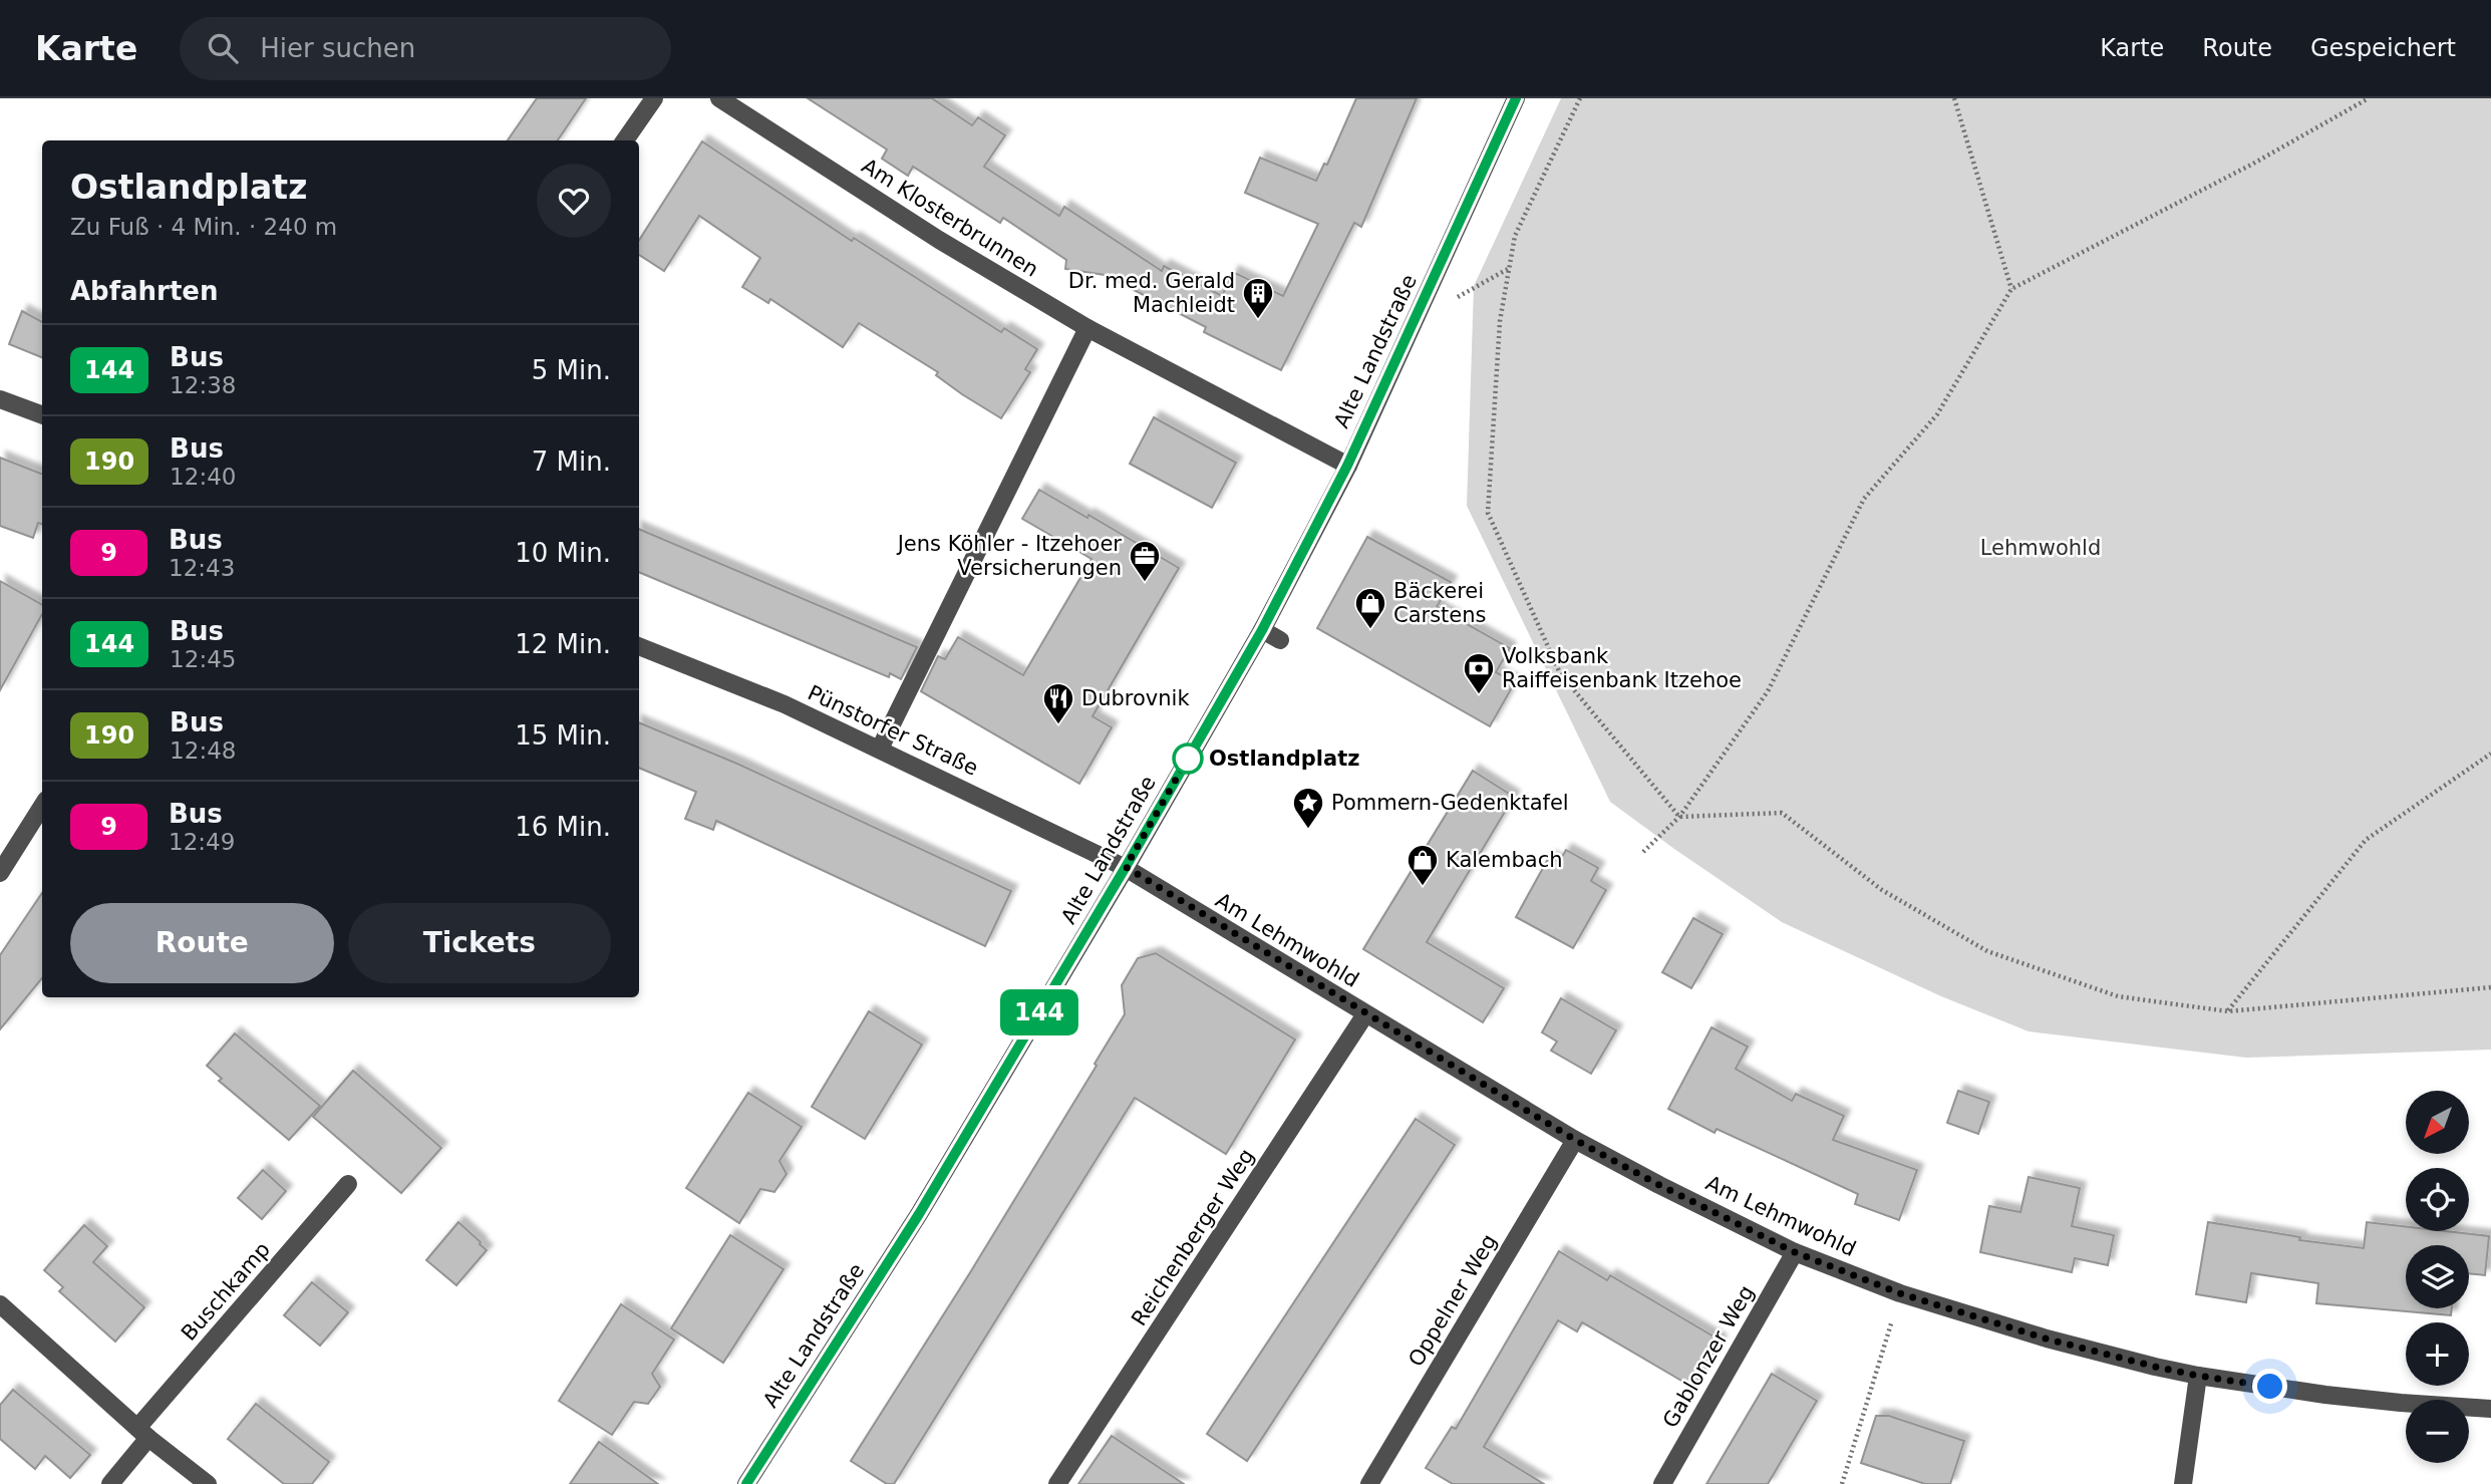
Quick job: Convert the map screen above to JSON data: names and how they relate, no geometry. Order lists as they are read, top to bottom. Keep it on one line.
{"streets":{"street":["Am Klosterbrunnen","Alte Landstraße","Pünstorfer Straße","Am Lehmwohld","Reichenberger Weg","Buschkamp","Oppelner Weg","Gablonzer Weg"]},"crossings":[["Am Klosterbrunnen","Alte Landstraße"],["Alte Landstraße","Pünstorfer Straße"],["Alte Landstraße","Am Lehmwohld"],["Pünstorfer Straße","Am Lehmwohld"],["Am Lehmwohld","Reichenberger Weg"],["Am Lehmwohld","Oppelner Weg"],["Am Lehmwohld","Gablonzer Weg"]],"parks":["Lehmwohld"],"places":{"building":["Dr. med. Gerald Machleidt"],"office":["Jens Köhler - Itzehoer Versicherungen"],"shop":["Bäckerei Carstens","Kalembach"],"bank":["Volksbank Raiffeisenbank Itzehoe"],"restaurant":["Dubrovnik"],"other":["Ostlandplatz"],"place":["Pommern-Gedenktafel"]},"lines":["bus line 144"],"north":"bottom left","page":{"header":"Karte","search":"Hier suchen","nav":["Karte","Route","Gespeichert"],"on_map":"144","heading":[["Ostlandplatz","Zu Fuß · 4 Min. · 240 m"],"Abfahrten"],"list":[{"mark":"144","name":"Bus","note":"12:38","value":"5 Min."},{"mark":"190","name":"Bus","note":"12:40","value":"7 Min."},{"mark":"9","name":"Bus","note":"12:43","value":"10 Min."},{"mark":"144","name":"Bus","note":"12:45","value":"12 Min."},{"mark":"190","name":"Bus","note":"12:48","value":"15 Min."},{"mark":"9","name":"Bus","note":"12:49","value":"16 Min."}],"buttons":["Route","Tickets"],"map_buttons":["+","−"]}}
